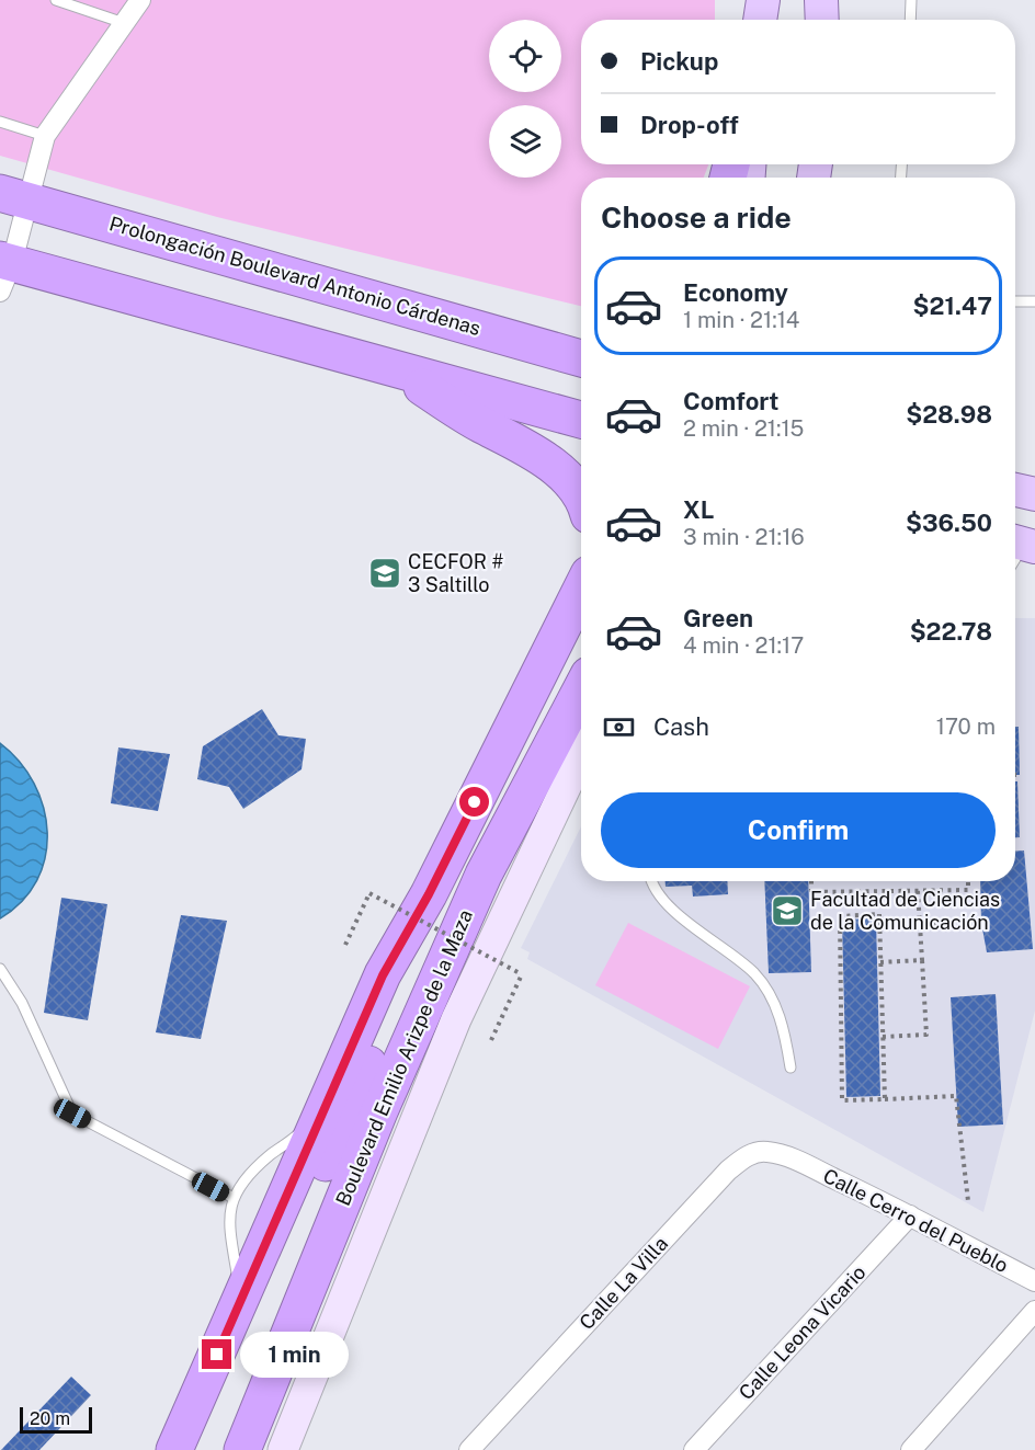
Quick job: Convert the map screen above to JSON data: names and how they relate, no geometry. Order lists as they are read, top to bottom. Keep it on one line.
{"streets":{"highway":["Prolongación Boulevard Antonio Cárdenas","Boulevard Emilio Arizpe de la Maza"],"street":["Calle Cerro del Pueblo","Calle La Villa","Calle Leona Vicario"]},"crossings":[["Calle Cerro del Pueblo","Calle La Villa"],["Calle Cerro del Pueblo","Calle Leona Vicario"]],"places":{"school or university":["CECFOR # 3 Saltillo","Facultad de Ciencias de la Comunicación"]},"scale_bar":"20 m","page":{"banner":["Pickup","Drop-off"],"heading":"Choose a ride","list":[{"name":"Economy","note":"1 min · 21:14","value":"$21.47"},{"name":"Comfort","note":"2 min · 21:15","value":"$28.98"},{"name":"XL","note":"3 min · 21:16","value":"$36.50"},{"name":"Green","note":"4 min · 21:17","value":"$22.78"}],"pay":["Cash","170 m"],"buttons":"Confirm","bubble":"1 min","scale":"20 m"}}
